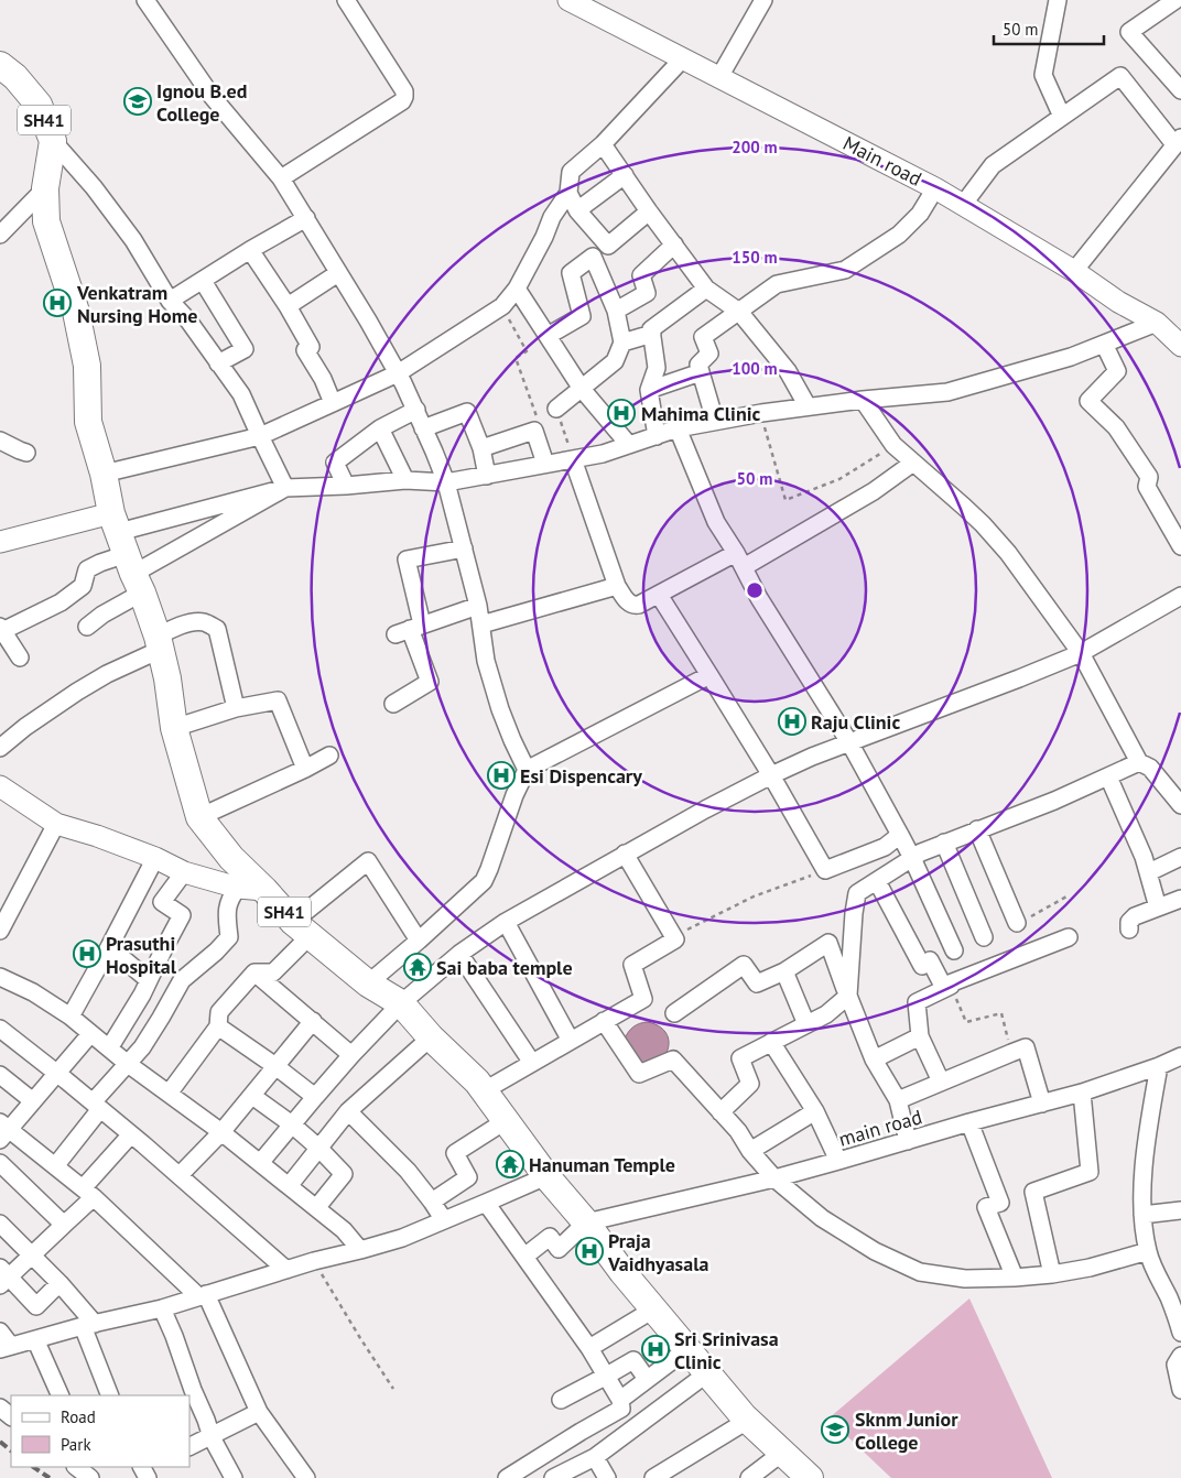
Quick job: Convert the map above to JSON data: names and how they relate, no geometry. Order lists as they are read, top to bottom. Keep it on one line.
{"streets":{"main road":["SH41"],"street":["Main road","main road"]},"crossings":[["SH41","main road"]],"places":{"school or university":["Ignou B.ed College","Sknm Junior College"],"hospital":["Venkatram Nursing Home","Mahima Clinic","Raju Clinic","Esi Dispencary","Prasuthi Hospital","Praja Vaidhyasala","Sri Srinivasa Clinic"],"temple":["Sai baba temple","Hanuman Temple"]},"legend":["Road","Park"],"scale_bar":"50 m","rings":["200 m","150 m","100 m","50 m"]}
